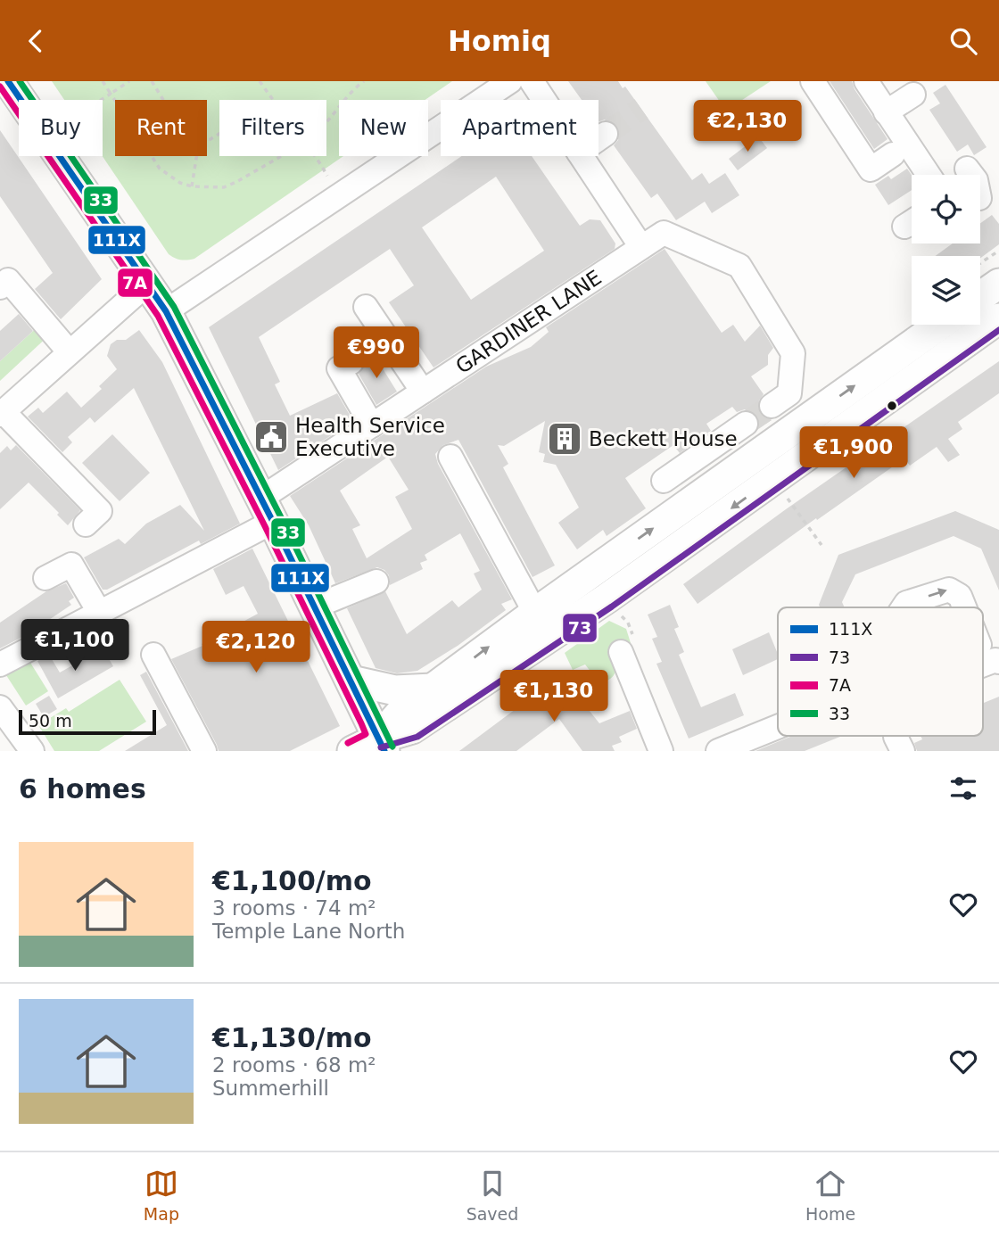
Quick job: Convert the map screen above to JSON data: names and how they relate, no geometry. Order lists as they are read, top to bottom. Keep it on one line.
{"streets":{"street":["GARDINER LANE"]},"places":{"public building":["Health Service Executive"],"building":["Beckett House"]},"lines":["transit line 111X","transit line 33","transit line 7A","transit line 73"],"legend":["111X","73","7A","33"],"scale_bar":"50 m","page":{"header":"Homiq","price":["€2,130","€990","€1,900","€1,100","€2,120","€1,130"],"chip":["Buy","Rent","Filters","New","Apartment"],"scale":"50 m","heading":"6 homes","list":[{"name":"€1,100/mo","note":"3 rooms · 74 m² · Temple Lane North"},{"name":"€1,130/mo","note":"2 rooms · 68 m² · Summerhill"}],"tabs":["Map","Saved","Home"]}}
